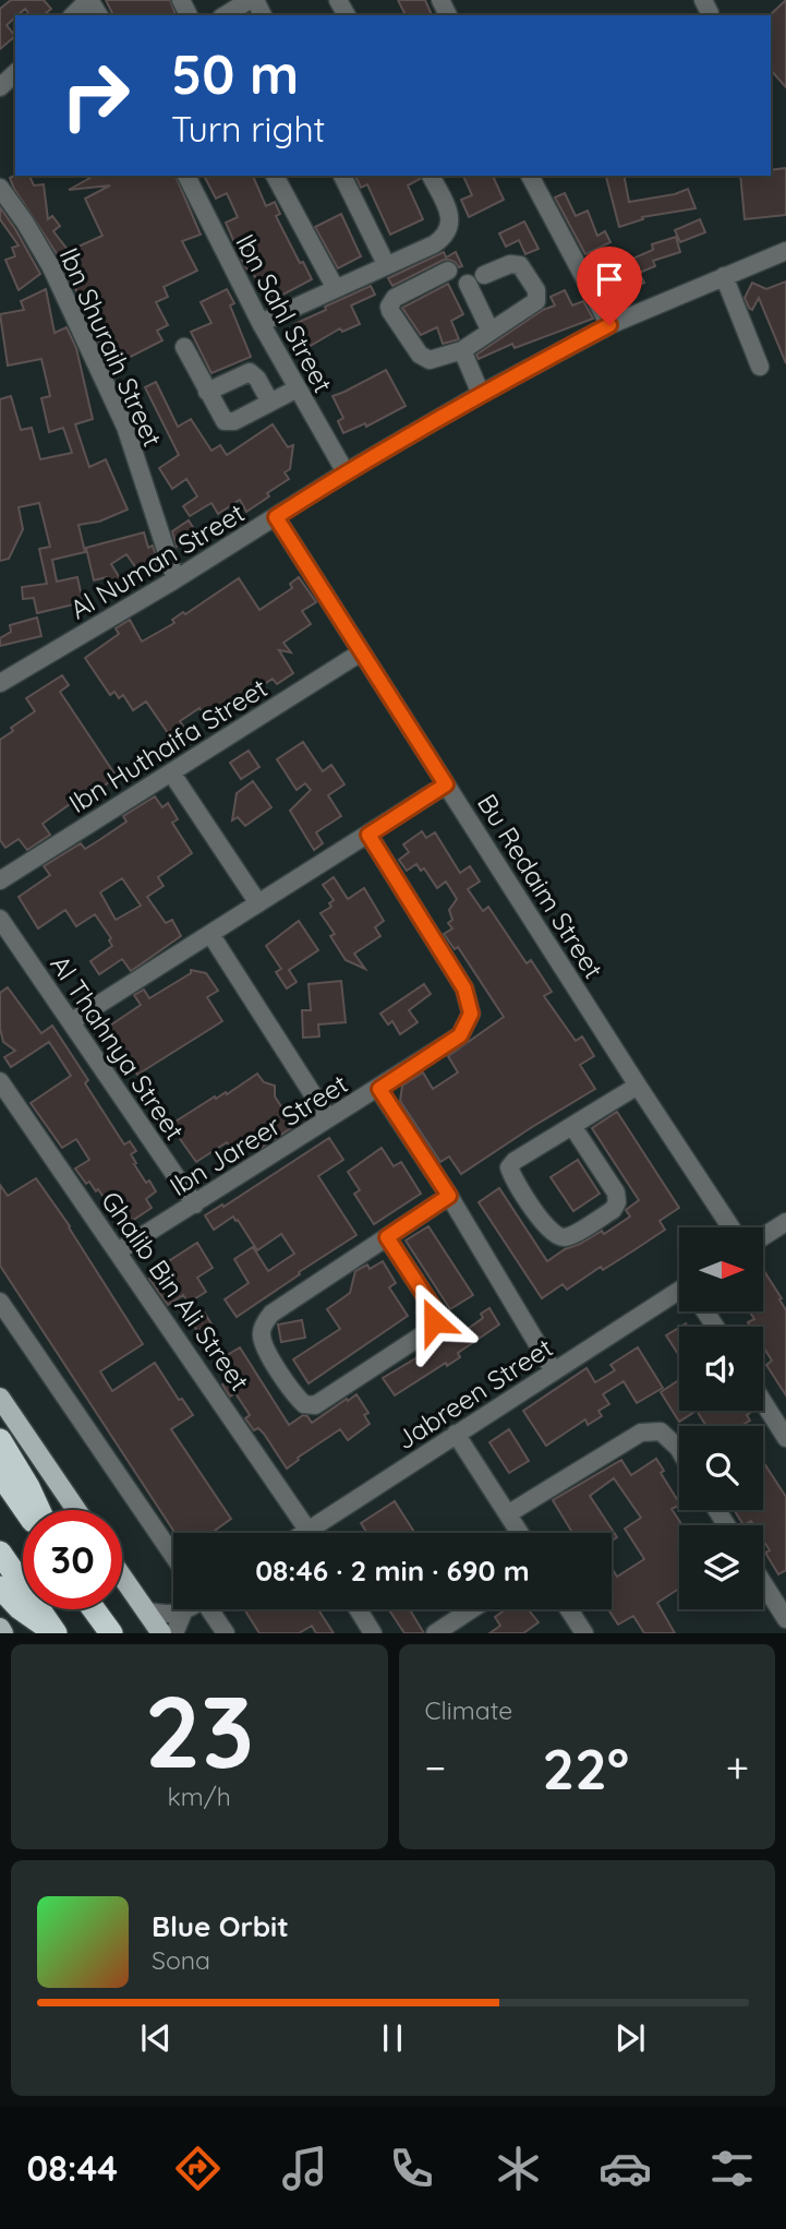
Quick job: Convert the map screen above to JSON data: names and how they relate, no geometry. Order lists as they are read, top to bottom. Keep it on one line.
{"streets":{"street":["Ibn Sahl Street","Ibn Shuraih Street","Al Numan Street","Ibn Huthaifa Street","Bu Redaim Street","Al Thahnya Street","Ibn Jareer Street","Ghalib Bin Ali Street","Jabreen Street"]},"crossings":[["Ibn Sahl Street","Al Numan Street"],["Ibn Shuraih Street","Al Numan Street"],["Al Numan Street","Bu Redaim Street"],["Ibn Huthaifa Street","Bu Redaim Street"],["Al Thahnya Street","Ibn Jareer Street"],["Ibn Jareer Street","Ghalib Bin Ali Street"],["Ghalib Bin Ali Street","Jabreen Street"]],"north":"right","page":{"turn":["50 m","Turn right"],"limit":"30","trip":"08:46 · 2 min · 690 m","tile":[["23","km/h"],"Climate"],"heat":["−","22°","+"],"song":["Blue Orbit","Sona"],"tabs":"08:44"}}
